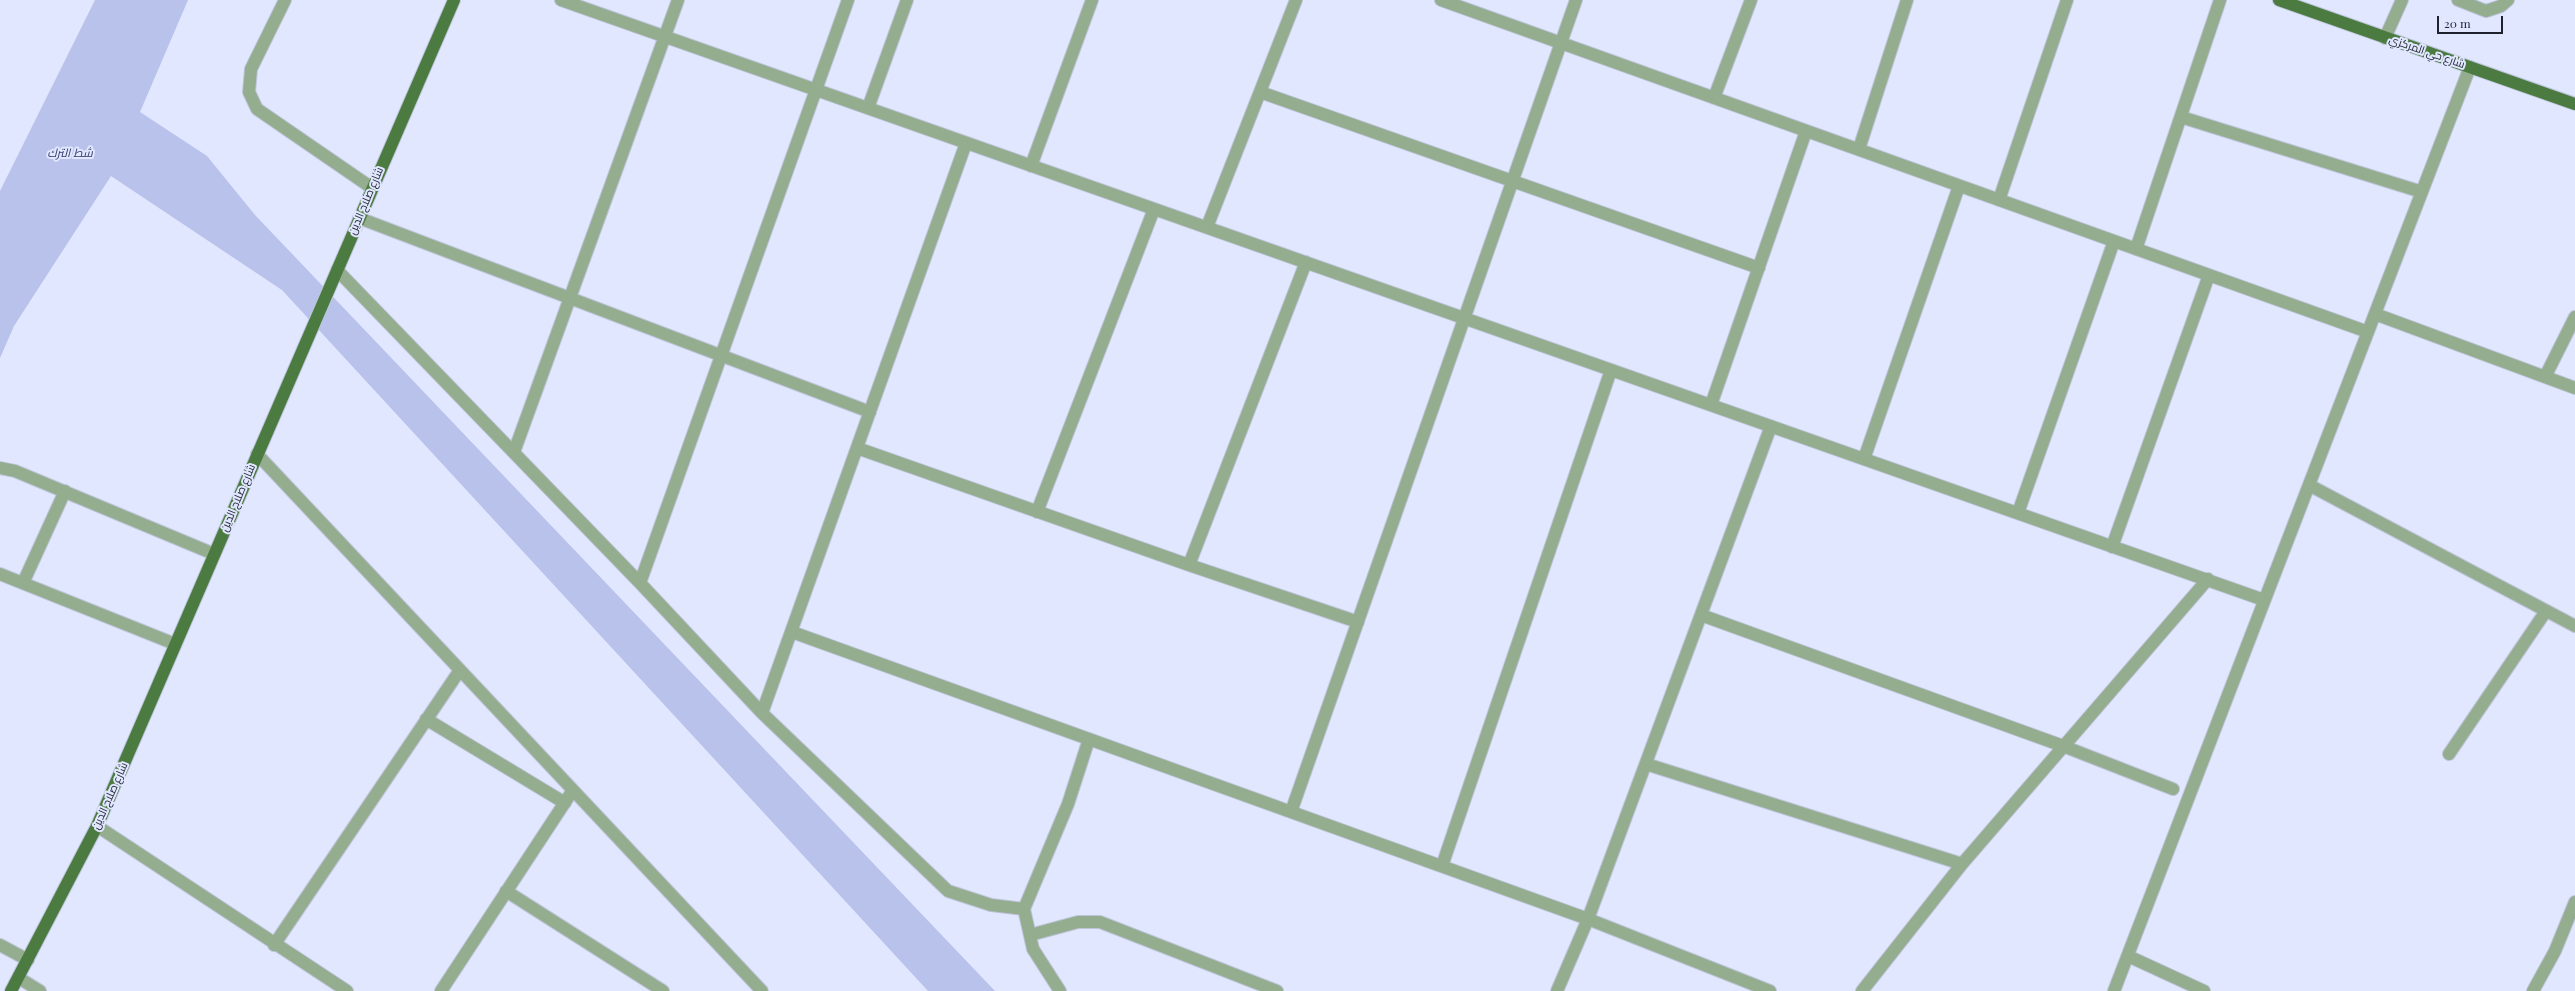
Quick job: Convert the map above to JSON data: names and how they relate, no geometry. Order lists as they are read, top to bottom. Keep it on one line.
{"streets":{"main road":["شارع حي المركزي","شارع صلاح الدين"]},"water":["شط الترك"],"scale_bar":"20 m"}
